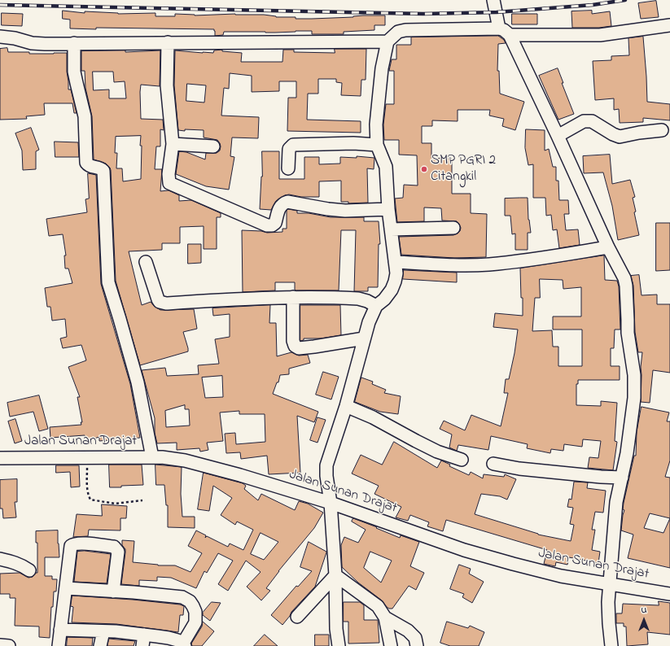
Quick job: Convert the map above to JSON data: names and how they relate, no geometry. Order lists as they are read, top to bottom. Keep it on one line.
{"streets":{"street":["Jalan Sunan Drajat"]},"places":["SMP PGRI 2 Citangkil"],"north":"top"}
